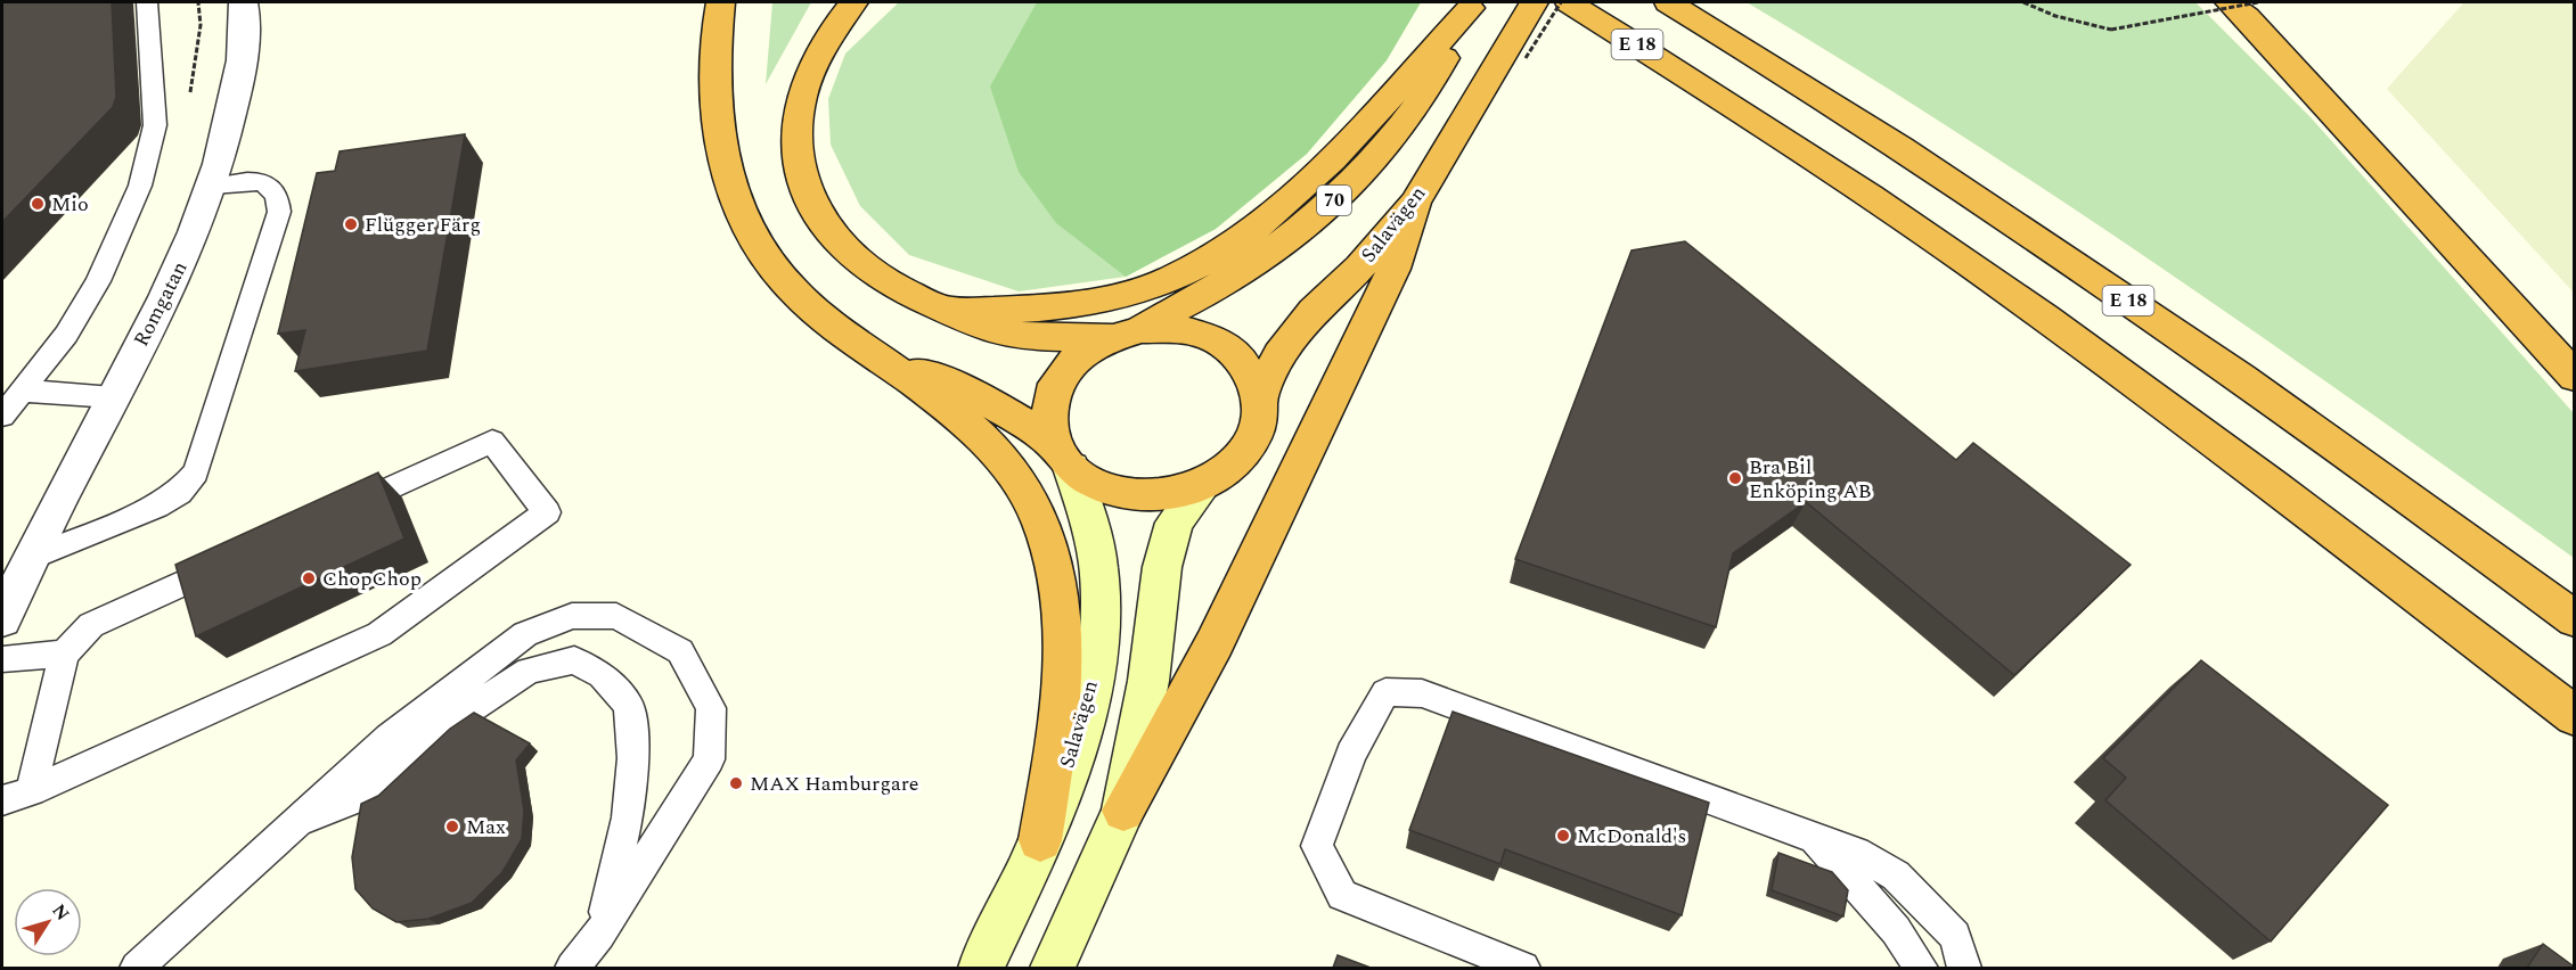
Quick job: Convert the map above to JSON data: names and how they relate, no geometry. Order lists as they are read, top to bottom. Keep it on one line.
{"streets":{"highway":["E 18","70","Salavägen"],"street":["Romgatan"]},"crossings":[["70","Salavägen"]],"places":["Mio","Flügger Färg","Bra Bil Enköping AB","ChopChop","MAX Hamburgare","Max","McDonald's"],"north":"top right"}
